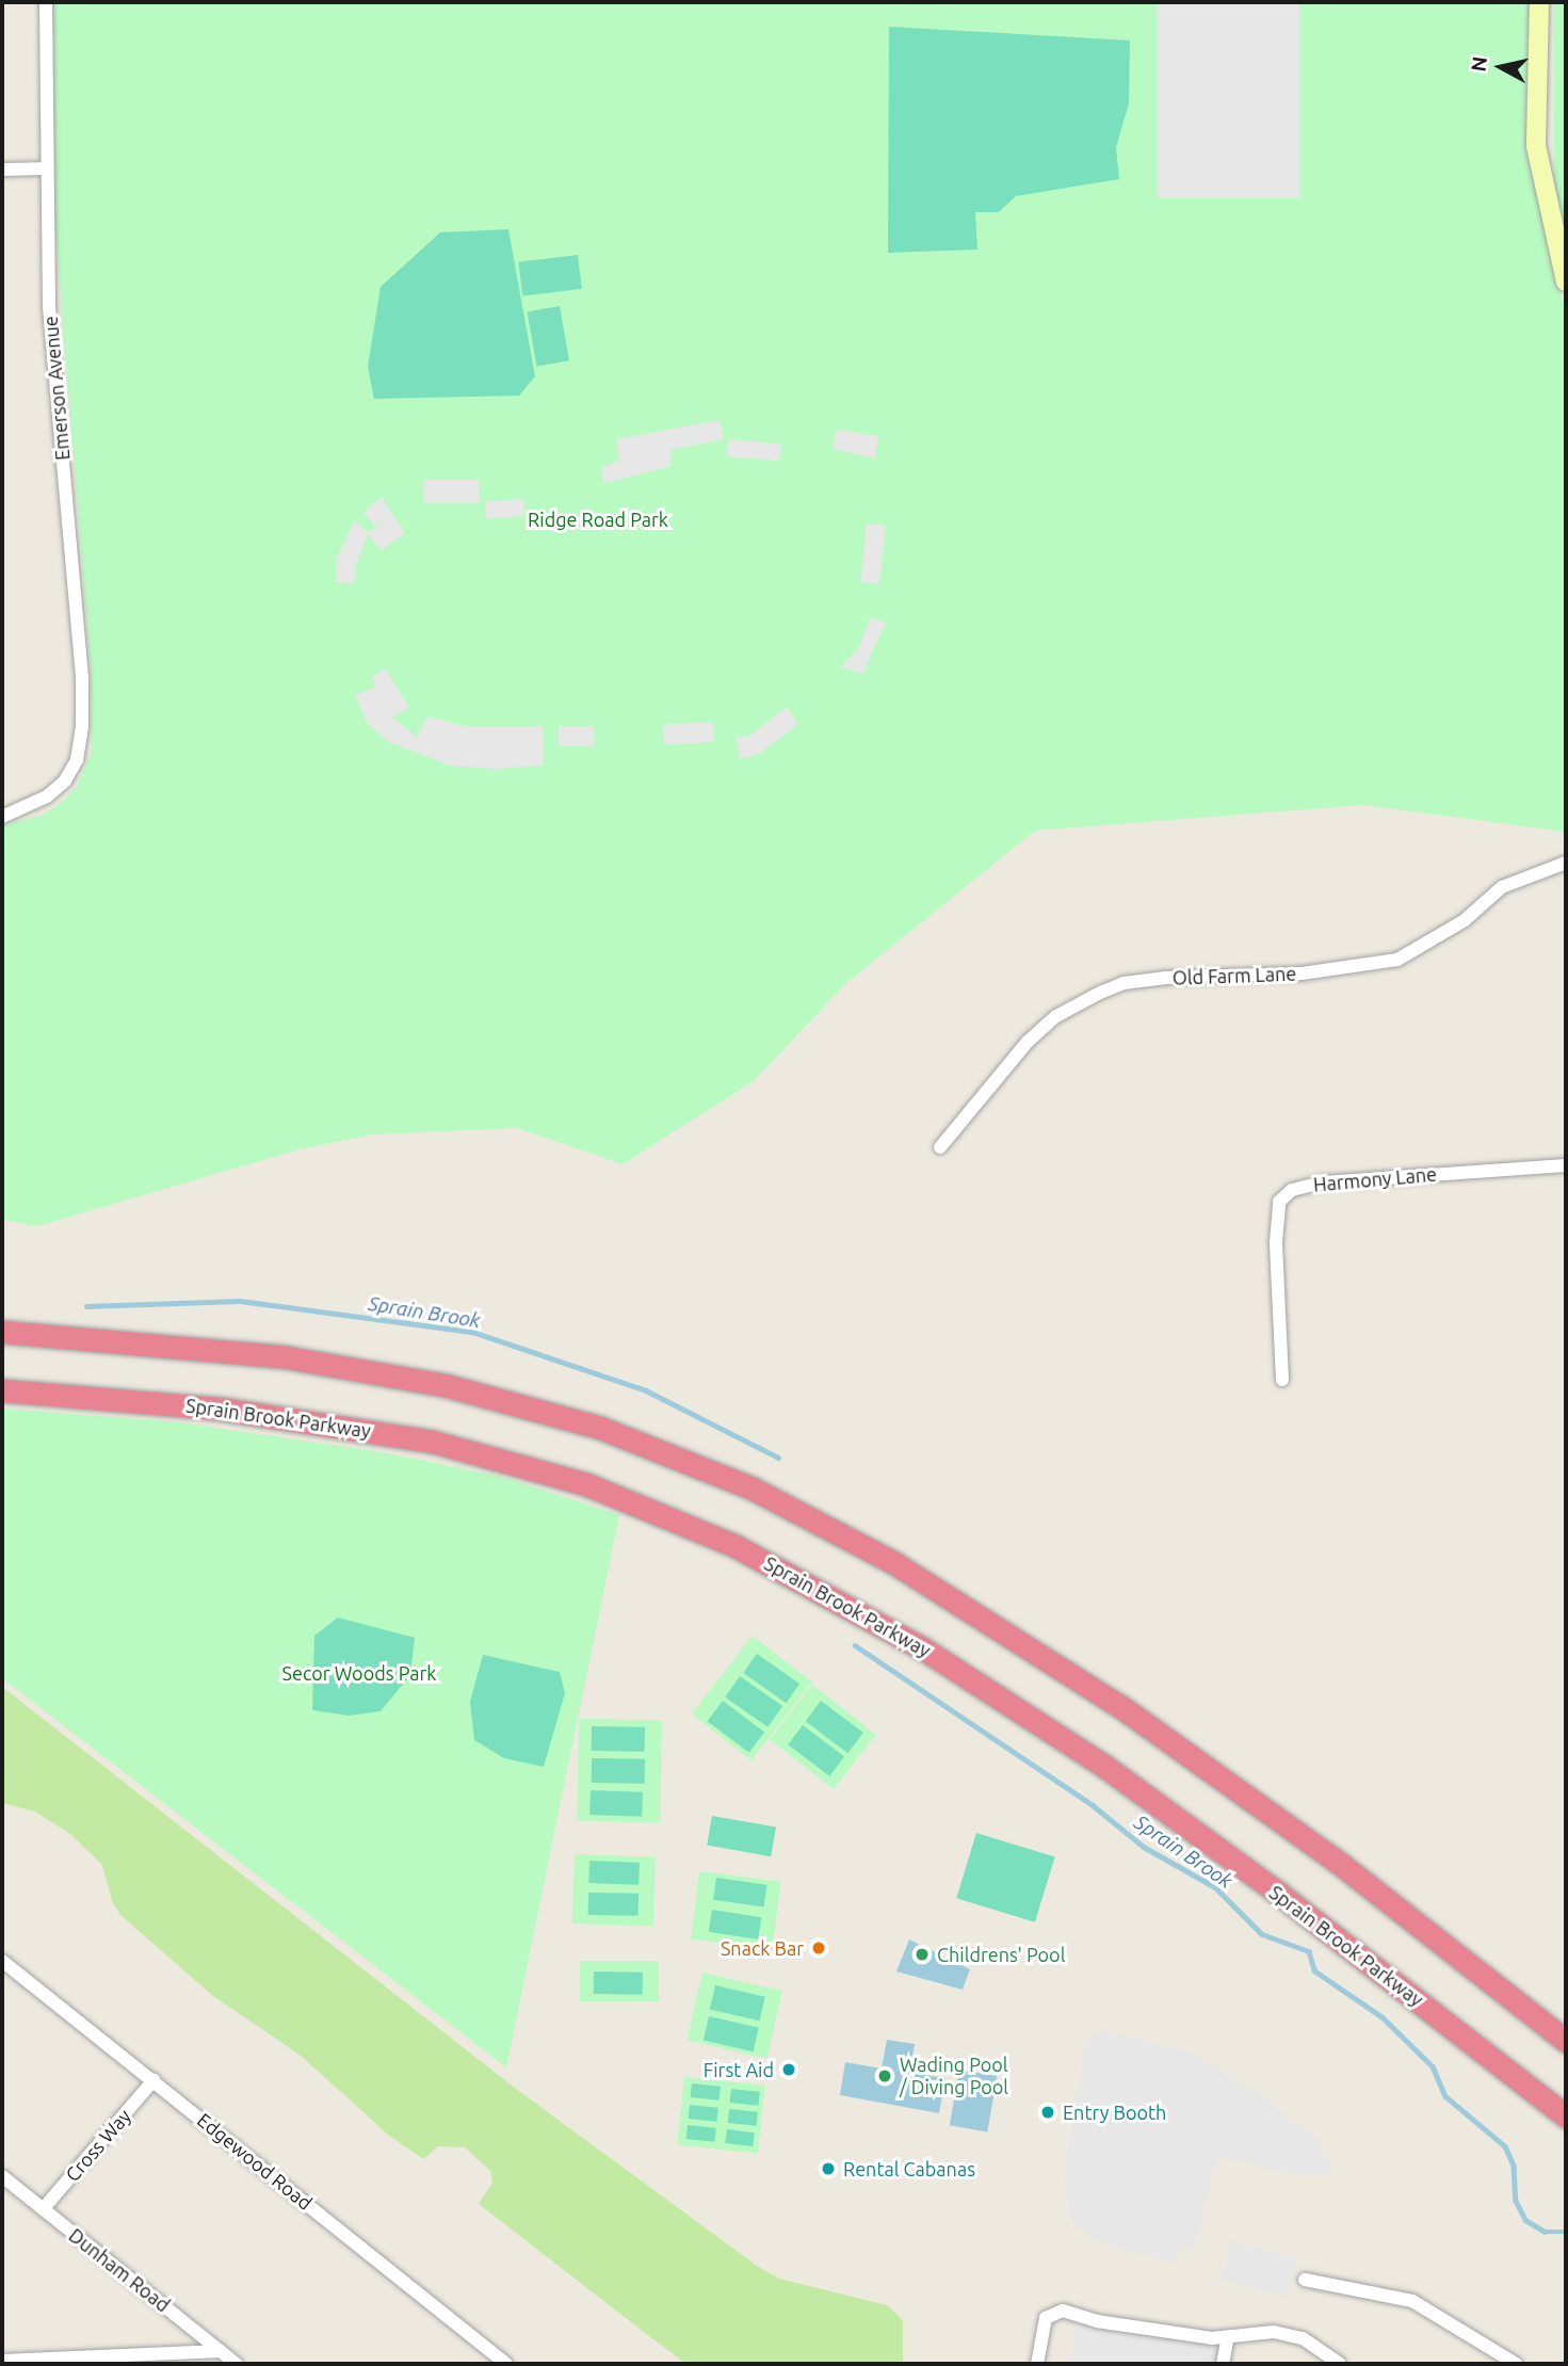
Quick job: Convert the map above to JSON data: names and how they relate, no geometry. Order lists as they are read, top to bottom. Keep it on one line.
{"streets":{"highway":["Sprain Brook Parkway"],"street":["Emerson Avenue","Old Farm Lane","Harmony Lane","Cross Way","Edgewood Road","Dunham Road"]},"crossings":[["Cross Way","Edgewood Road"],["Cross Way","Dunham Road"]],"water":["Sprain Brook"],"parks":["Ridge Road Park","Secor Woods Park"],"places":["Snack Bar","Childrens' Pool","First Aid","Wading Pool / Diving Pool","Entry Booth","Rental Cabanas"],"north":"left"}
